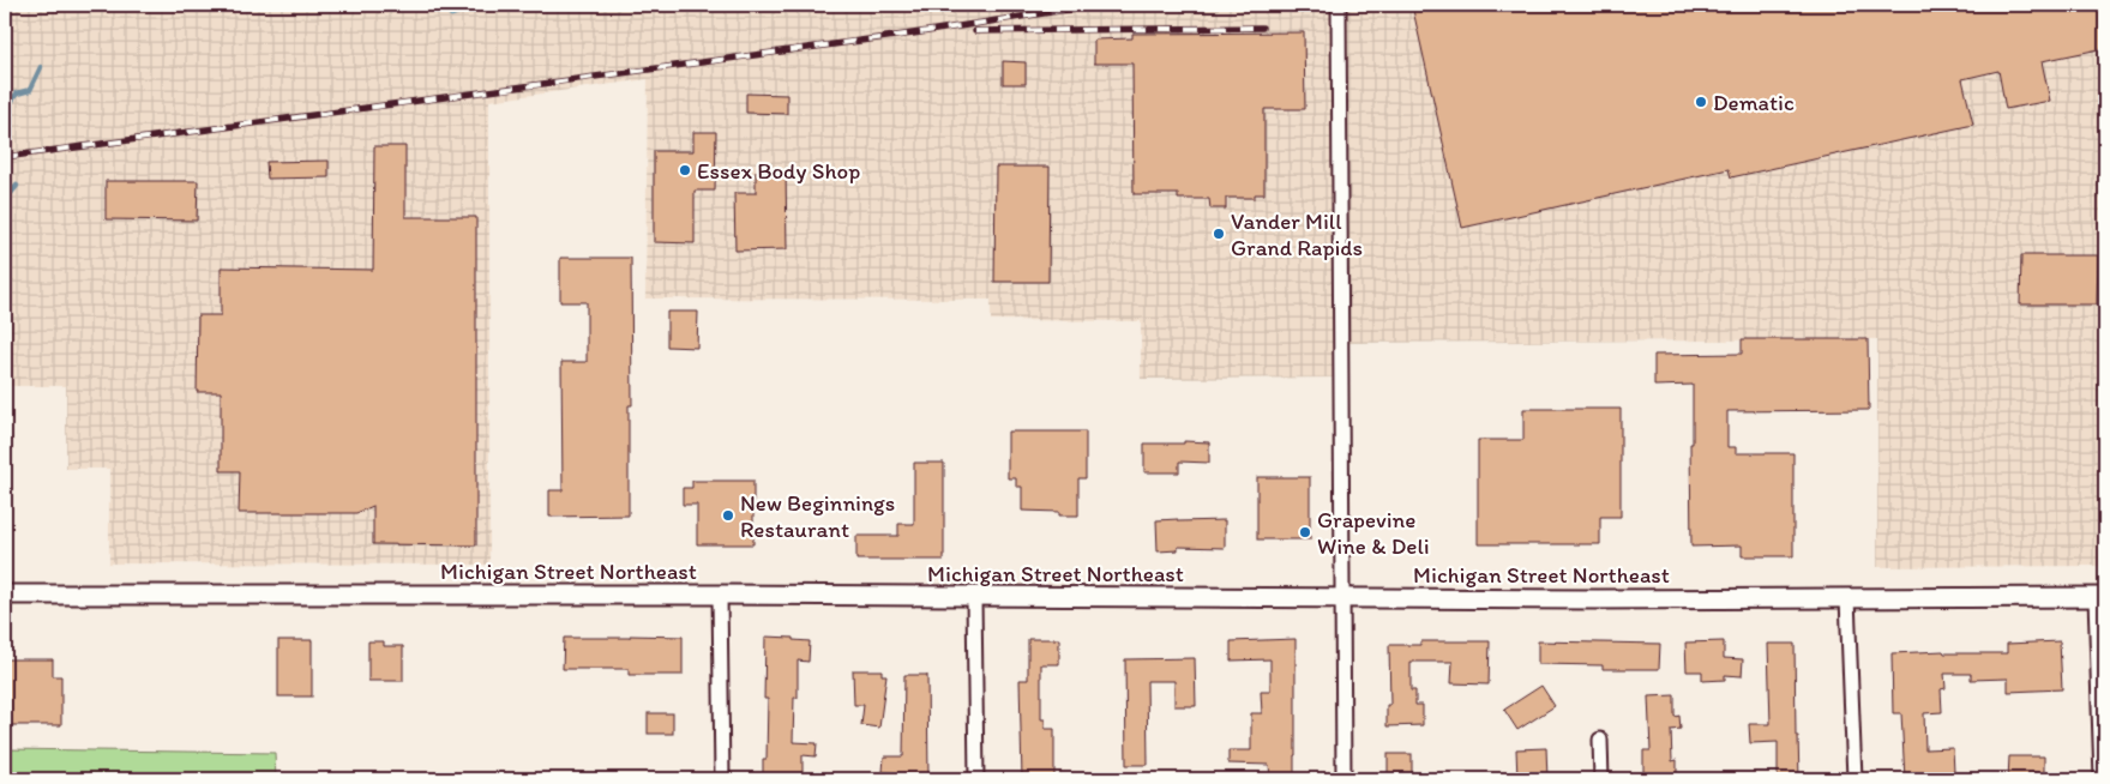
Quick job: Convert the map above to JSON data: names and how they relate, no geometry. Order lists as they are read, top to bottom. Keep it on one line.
{"streets":{"main road":["Michigan Street Northeast"]},"places":["Dematic","Essex Body Shop","Vander Mill Grand Rapids","New Beginnings Restaurant","Grapevine Wine & Deli"]}
